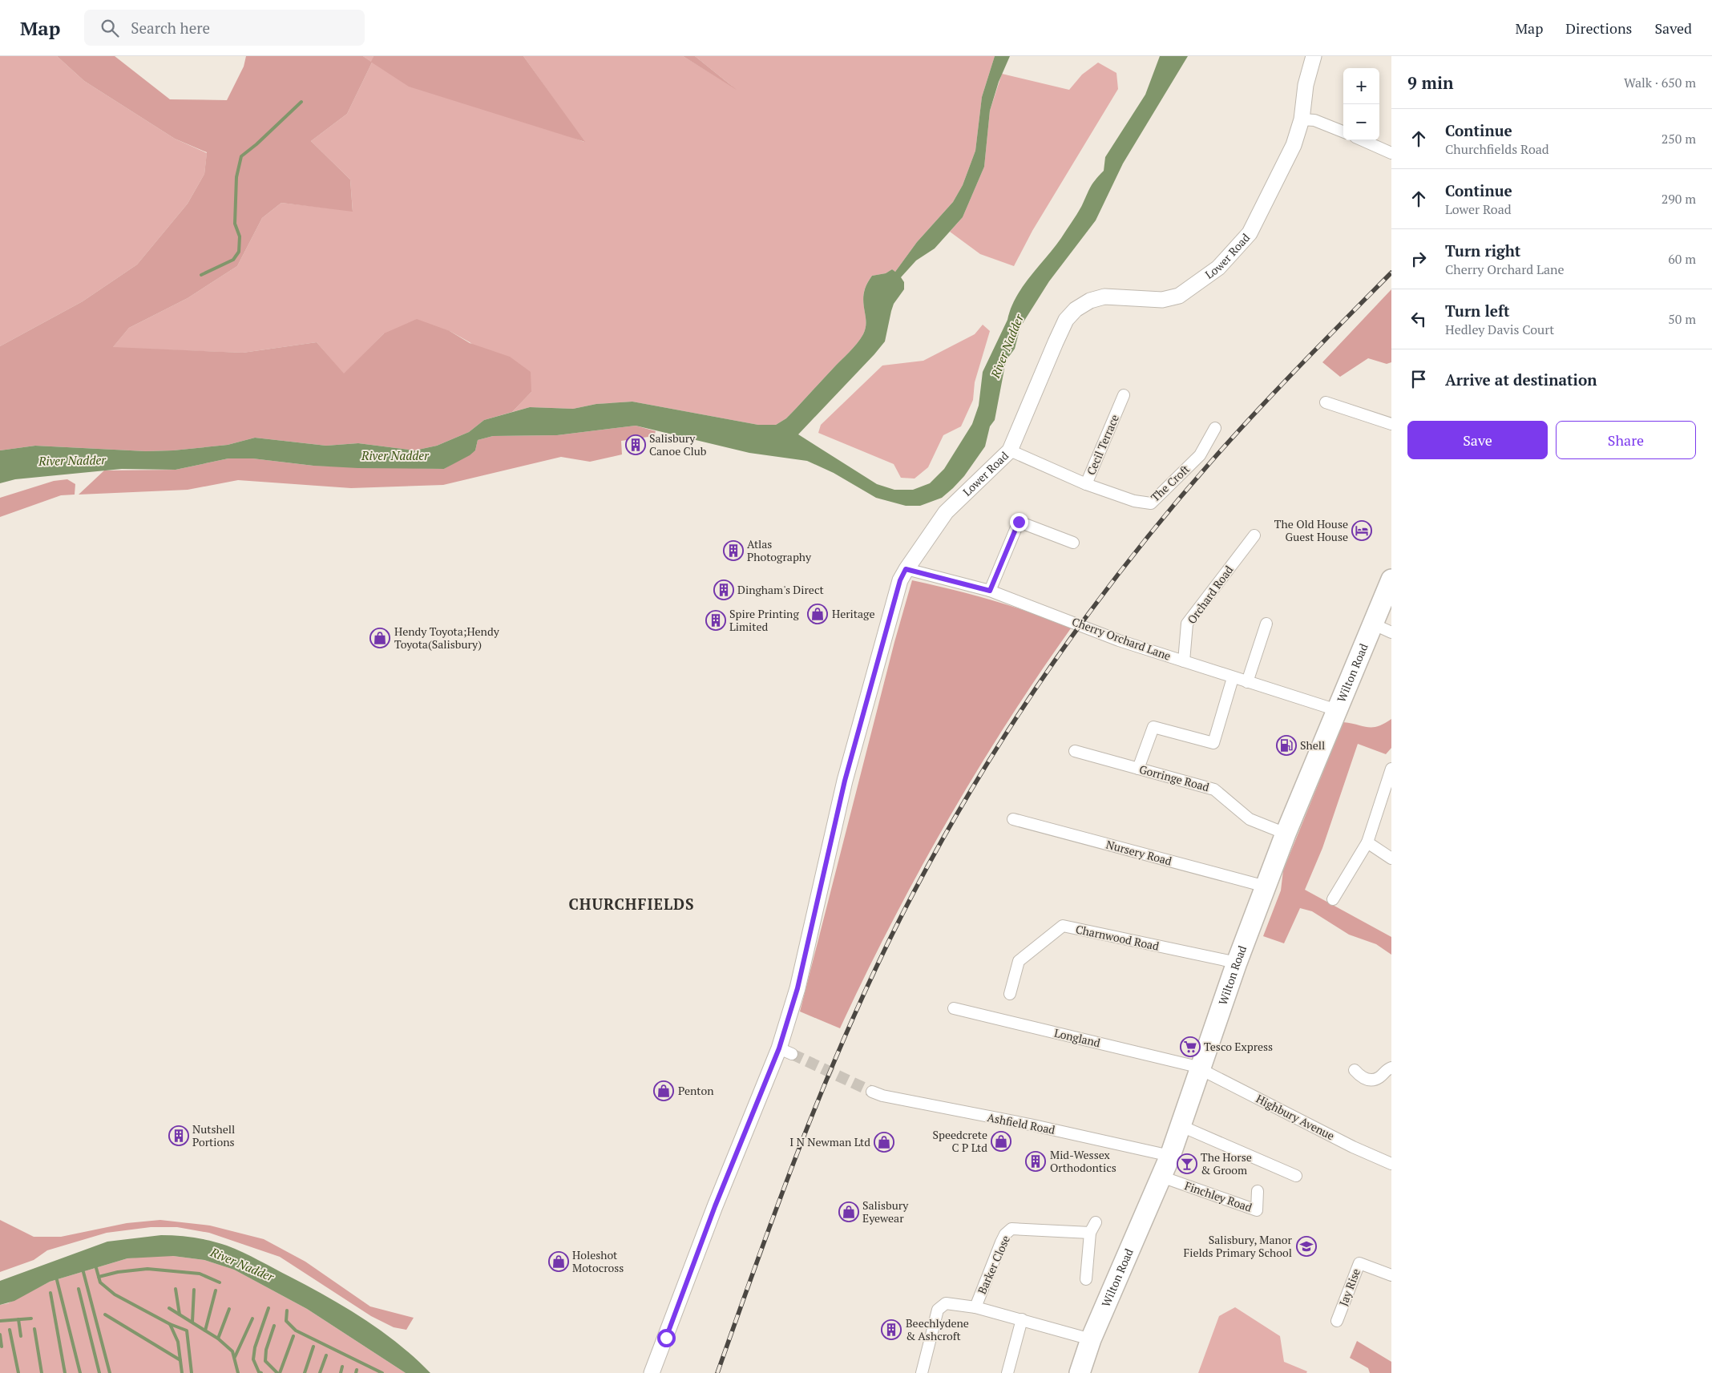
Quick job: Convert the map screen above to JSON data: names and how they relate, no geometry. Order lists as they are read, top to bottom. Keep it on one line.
{"streets":{"highway":["Wilton Road"],"street":["Lower Road","Cecil Terrace","The Croft","Orchard Road","Cherry Orchard Lane","Gorringe Road","Nursery Road","Charnwood Road","Longland","Highbury Avenue","Ashfield Road","Finchley Road","Barker Close","Jay Rise"]},"crossings":[["Lower Road","Cecil Terrace"],["Lower Road","Cherry Orchard Lane"],["Cecil Terrace","The Croft"],["Orchard Road","Cherry Orchard Lane"],["Cherry Orchard Lane","Wilton Road"],["Wilton Road","Gorringe Road"],["Wilton Road","Nursery Road"],["Wilton Road","Charnwood Road"],["Wilton Road","Longland"],["Wilton Road","Highbury Avenue"],["Wilton Road","Ashfield Road"],["Wilton Road","Finchley Road"],["Longland","Highbury Avenue"]],"districts":["CHURCHFIELDS"],"water":["River Nadder"],"places":{"building":["Salisbury Canoe Club","Atlas Photography","Dingham's Direct","Spire Printing Limited","Nutshell Portions","Mid-Wessex Orthodontics","Beechlydene & Ashcroft"],"hotel":["The Old House Guest House"],"shop":["Heritage","Hendy Toyota;Hendy Toyota(Salisbury)","Penton","Speedcrete C P Ltd","I N Newman Ltd","Salisbury Eyewear","Holeshot Motocross"],"fuel station":["Shell"],"supermarket":["Tesco Express"],"bar":["The Horse & Groom"],"school or university":["Salisbury, Manor Fields Primary School"]},"page":{"header":"Map","search":"Search here","nav":["Map","Directions","Saved"],"heading":["9 min","Walk · 650 m"],"map_buttons":["+","−"],"list":[["Continue","Churchfields Road","250 m"],["Continue","Lower Road","290 m"],["Turn right","Cherry Orchard Lane","60 m"],["Turn left","Hedley Davis Court","50 m"],"Arrive at destination"],"buttons":["Save","Share"]}}
